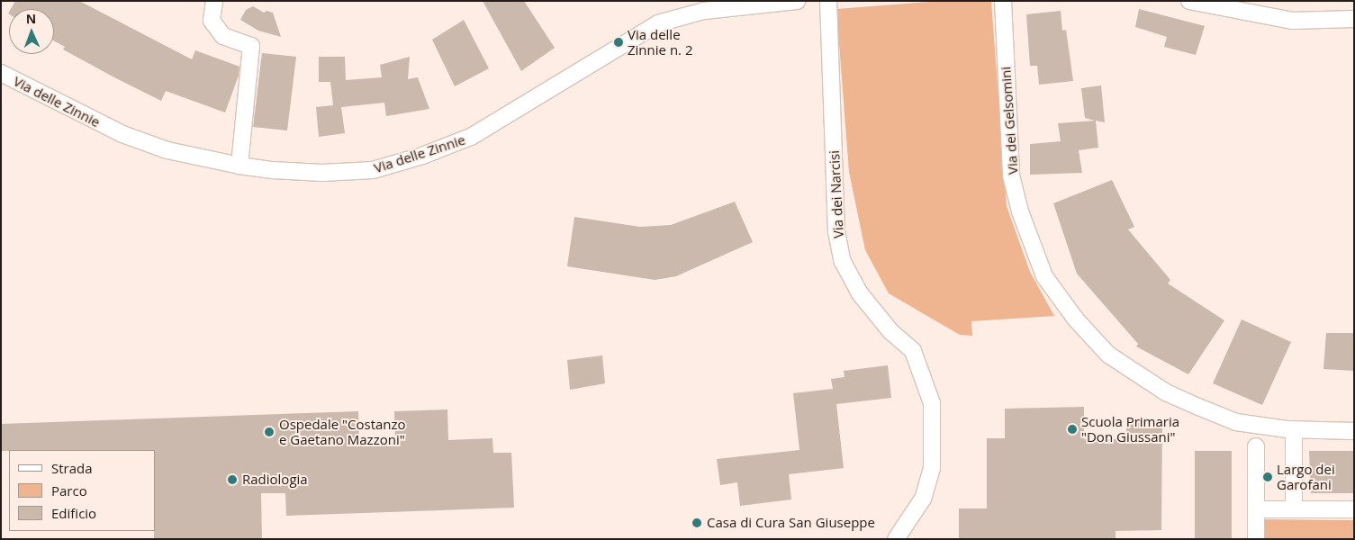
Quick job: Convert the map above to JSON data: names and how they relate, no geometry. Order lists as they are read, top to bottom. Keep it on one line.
{"streets":{"street":["Via delle Zinnie","Via dei Gelsomini","Via dei Narcisi"]},"places":["Via delle Zinnie n. 2","Scuola Primaria \"Don Giussani\"","Ospedale \"Costanzo e Gaetano Mazzoni\"","Largo dei Garofani","Radiologia","Casa di Cura San Giuseppe"],"legend":["Strada","Parco","Edificio"],"north":"top"}
